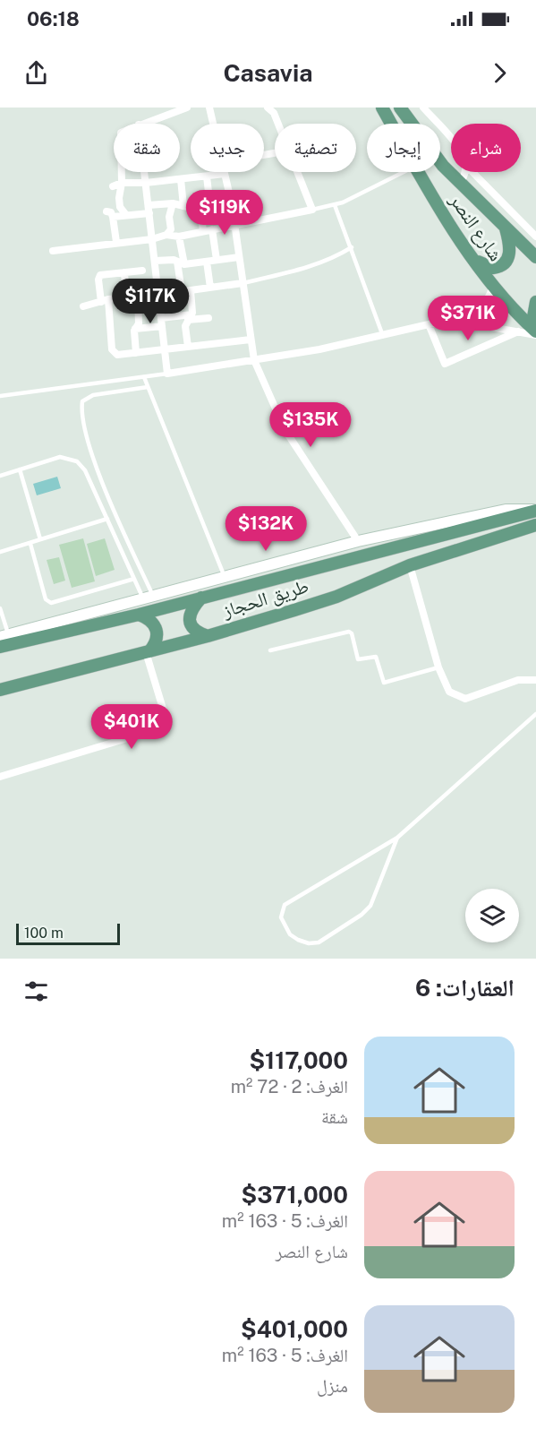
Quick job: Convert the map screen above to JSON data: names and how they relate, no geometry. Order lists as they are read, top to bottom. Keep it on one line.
{"streets":{"main road":["شارع النصر","طريق الحجاز"]},"scale_bar":"100 m","page":{"status":"06:18","header":"Casavia","chip":["شراء","إيجار","تصفية","جديد","شقة"],"price":["$119K","$117K","$371K","$135K","$132K","$401K"],"scale":"100 m","heading":"العقارات: 6","list":[{"name":"$117,000","note":"الغرف: 2 · 72 m² · شقة"},{"name":"$371,000","note":"الغرف: 5 · 163 m² · شارع النصر"},{"name":"$401,000","note":"الغرف: 5 · 163 m² · منزل"}]}}
